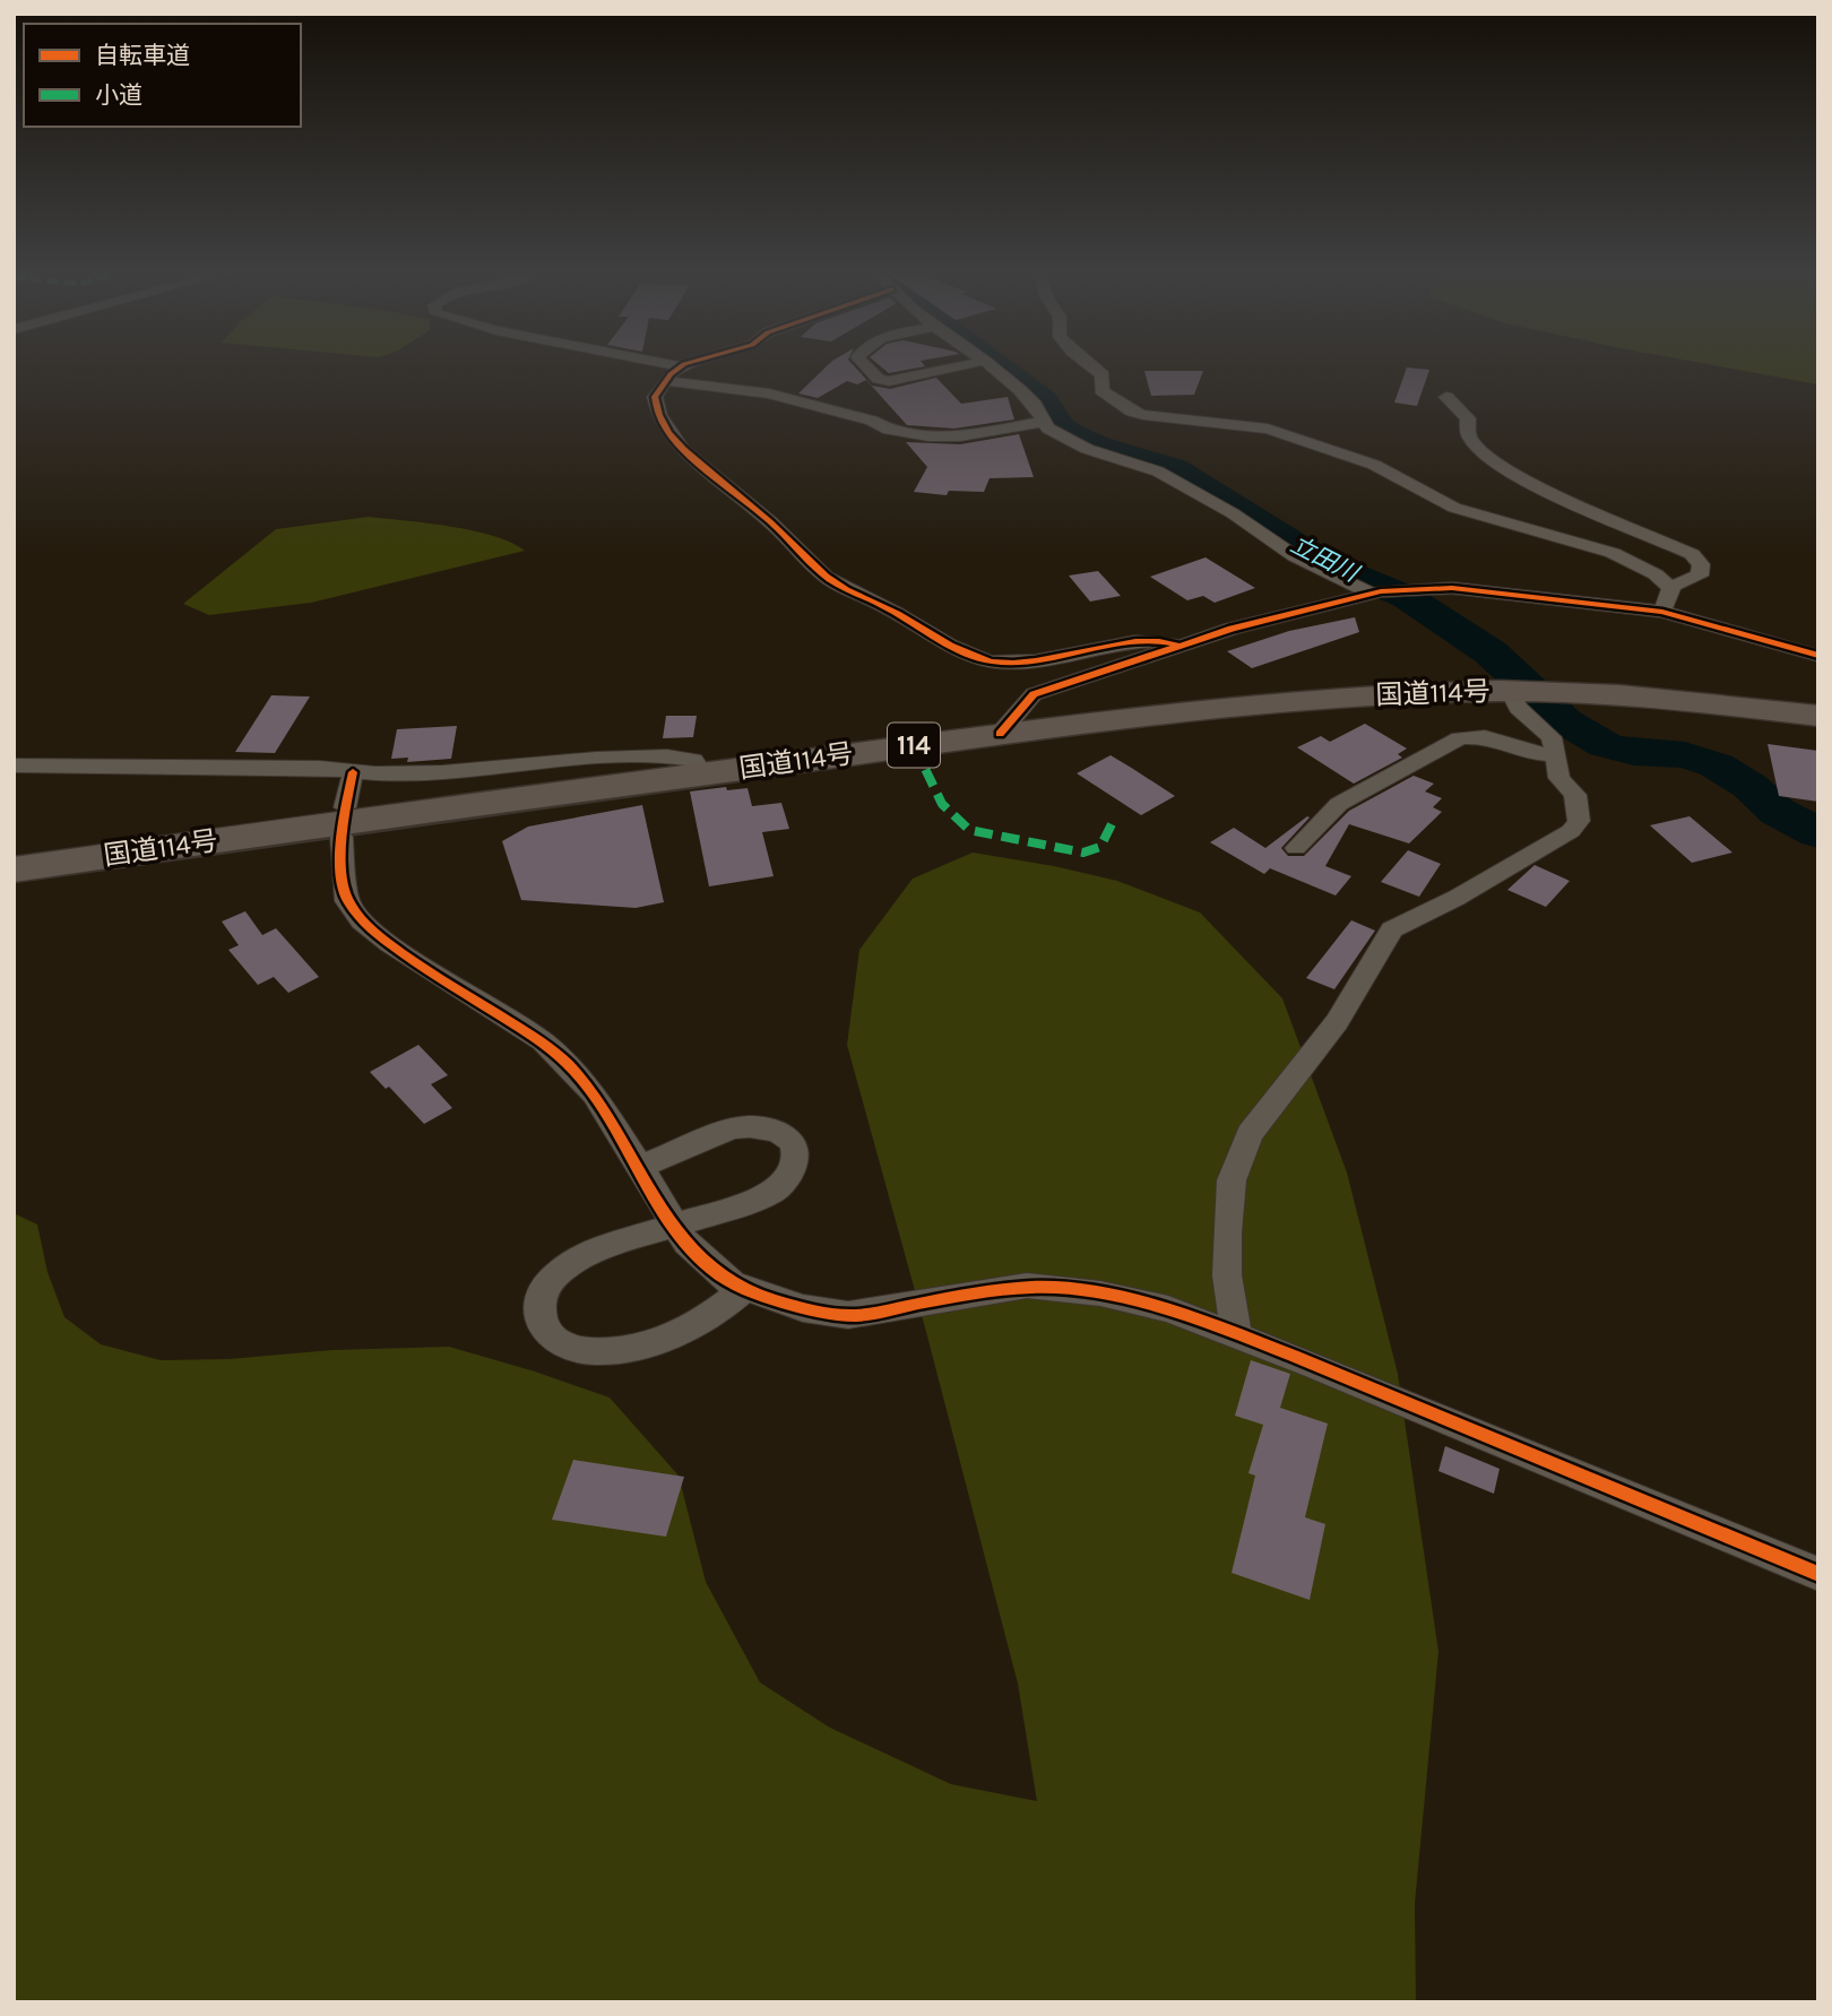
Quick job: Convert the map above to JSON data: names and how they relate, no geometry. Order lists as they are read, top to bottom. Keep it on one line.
{"streets":{"highway":["国道114号","114"]},"water":["立田川"],"legend":["自転車道","小道"]}
